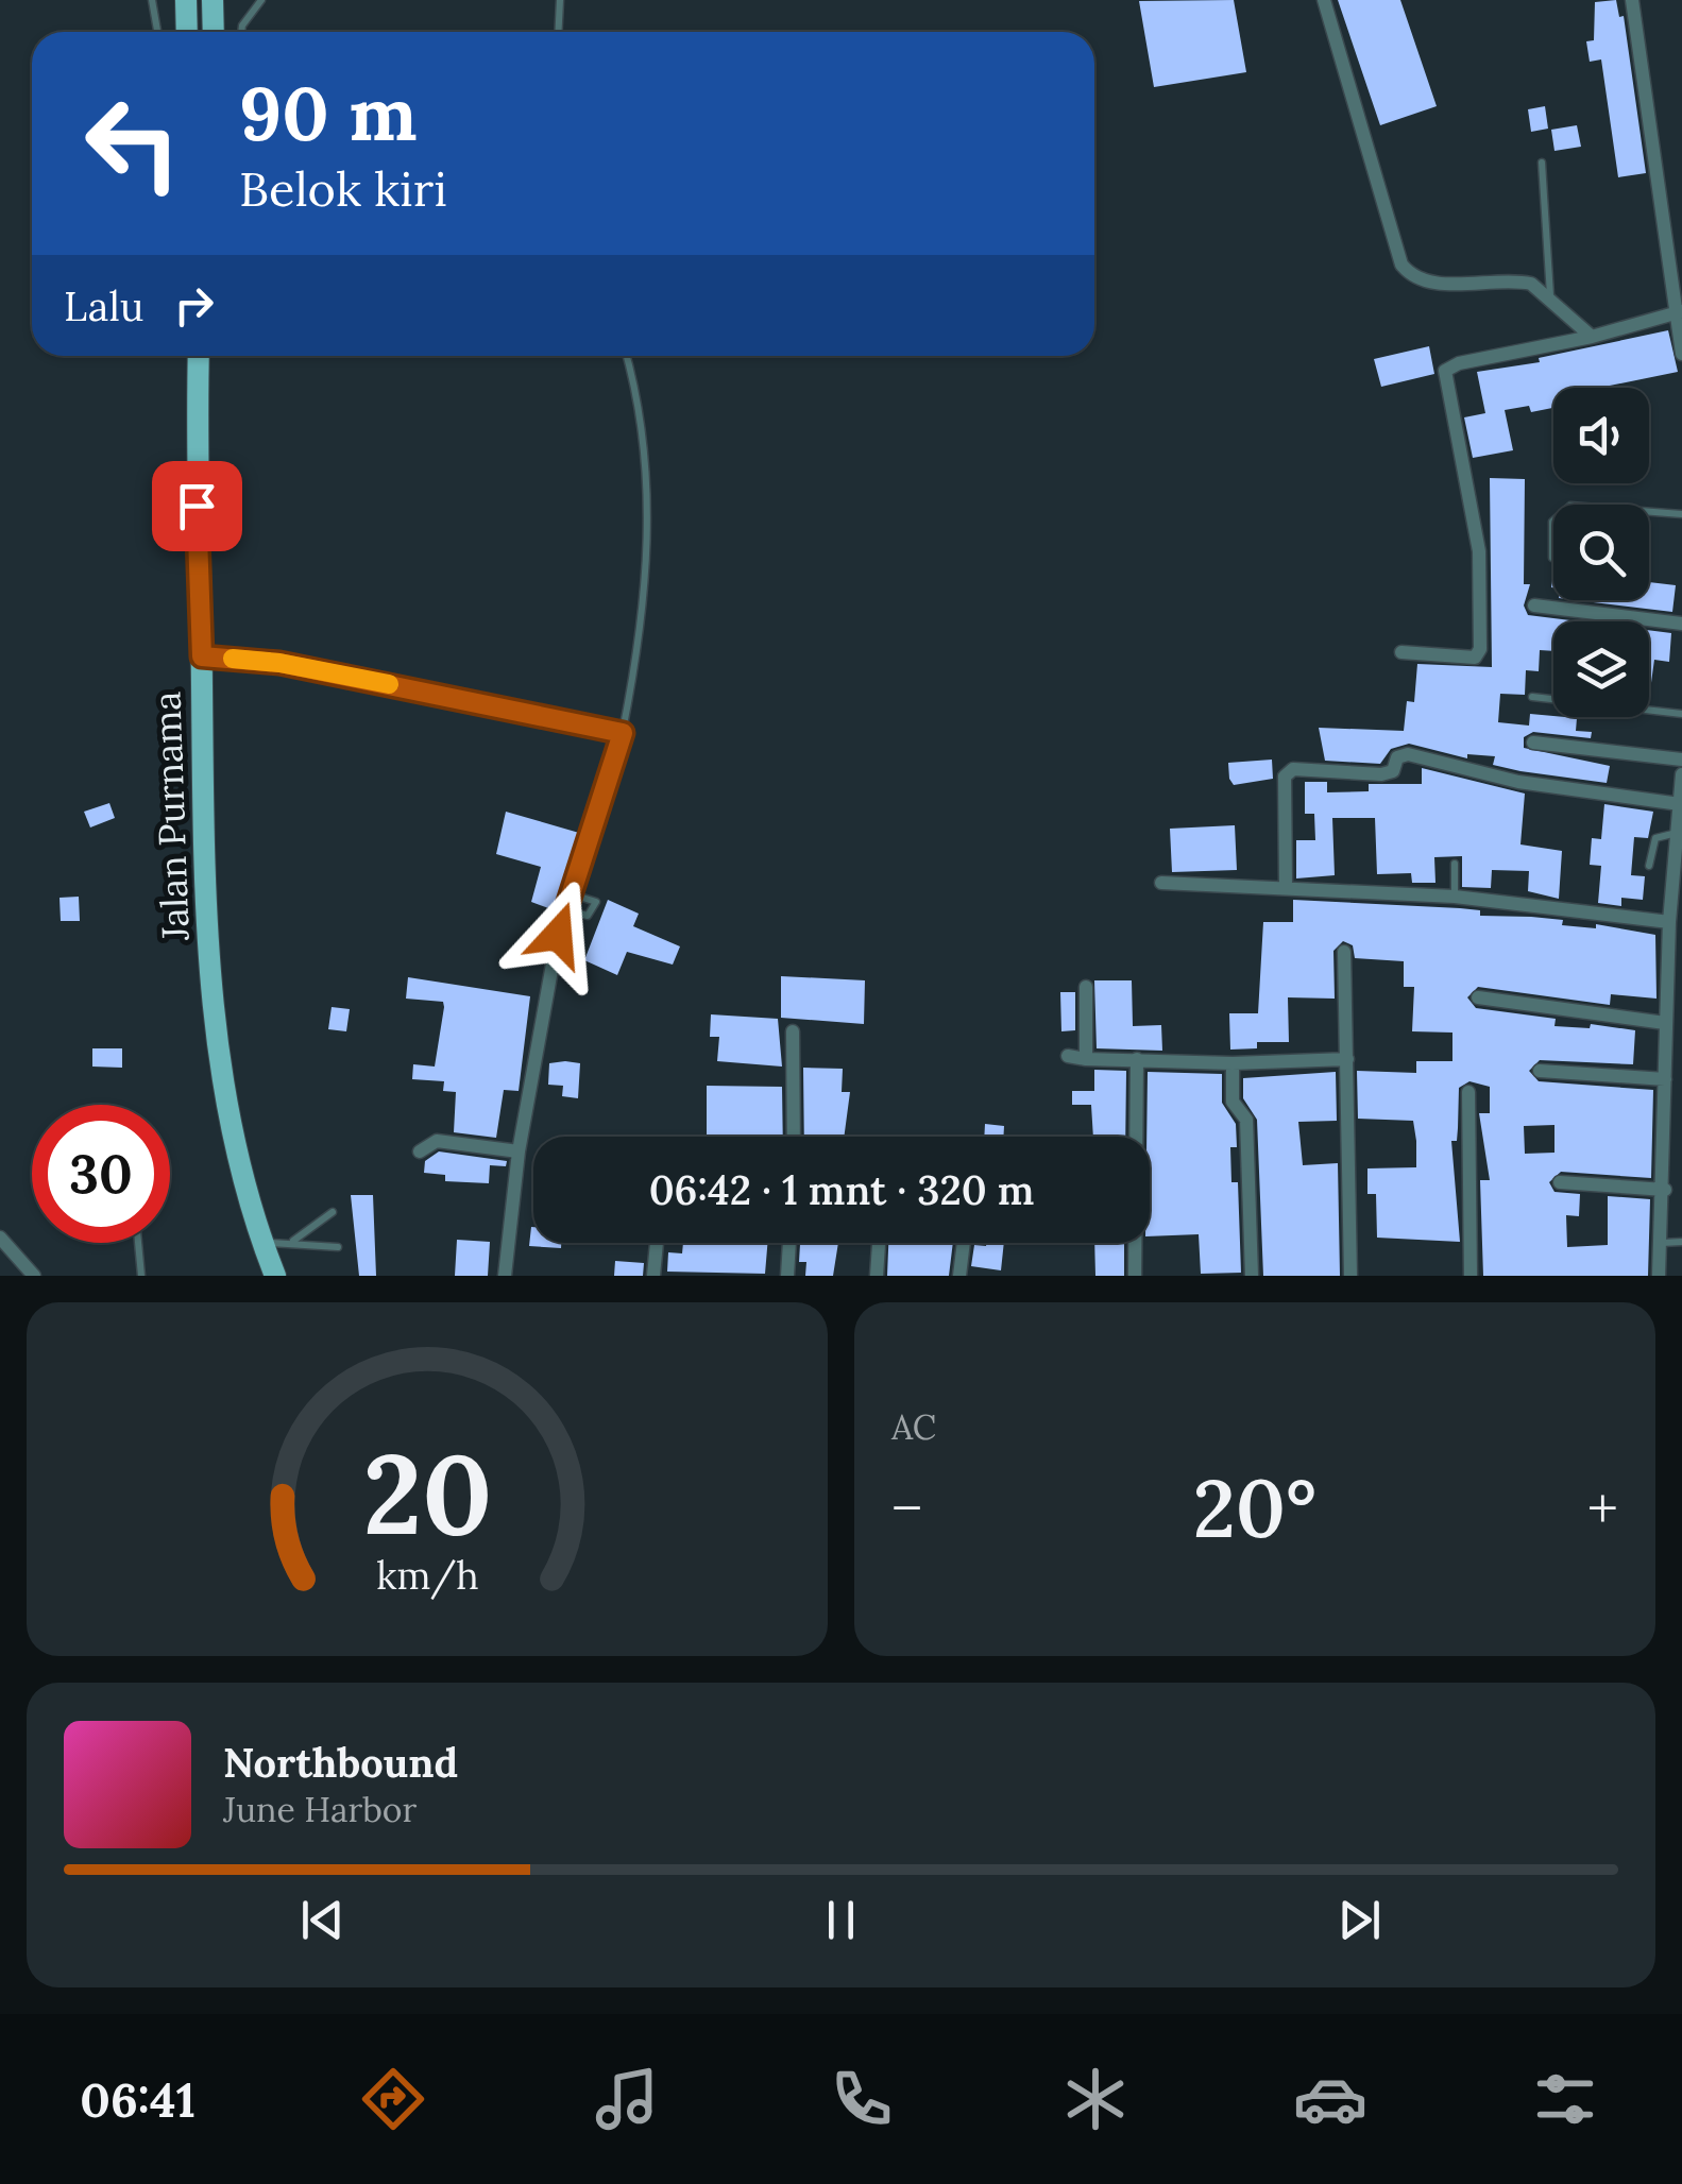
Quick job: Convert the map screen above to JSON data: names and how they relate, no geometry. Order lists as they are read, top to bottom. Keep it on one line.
{"streets":{"main road":["Jalan Purnama"]},"page":{"turn":["90 m","Belok kiri"],"then":"Lalu","limit":"30","trip":"06:42 · 1 mnt · 320 m","tile":"AC","heat":["−","20°","+"],"song":["Northbound","June Harbor"],"tabs":"06:41","gauge":["20","km/h"]}}
